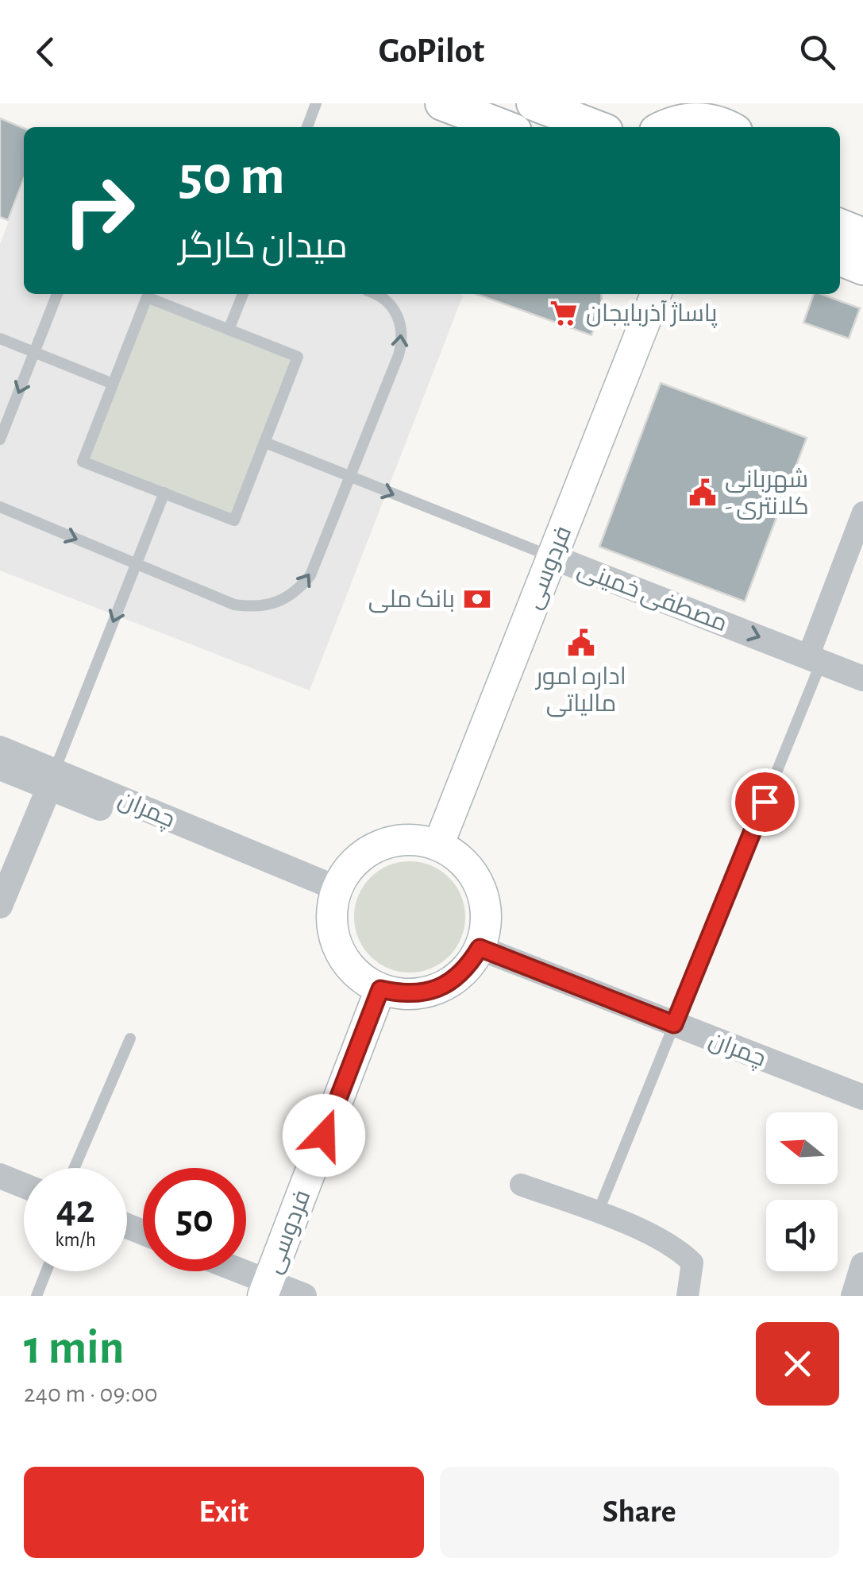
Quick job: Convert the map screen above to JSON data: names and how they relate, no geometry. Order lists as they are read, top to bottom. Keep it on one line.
{"streets":{"main road":["فردوسی"],"street":["مصطفی خمینی","چمران"]},"crossings":[["فردوسی","مصطفی خمینی"],["فردوسی","چمران"]],"one_way":["مصطفی خمینی"],"places":{"supermarket":["پاساژ آذربایجان"],"public building":["شهربانی - کلانتری","اداره امور مالیاتی"],"bank":["بانک ملی"]},"north":"left","page":{"header":"GoPilot","turn":["50 m","میدان کارگر"],"speed":"42 km/h","limit":"50","heading":["1 min","240 m · 09:00"],"buttons":["Exit","Share"]}}
